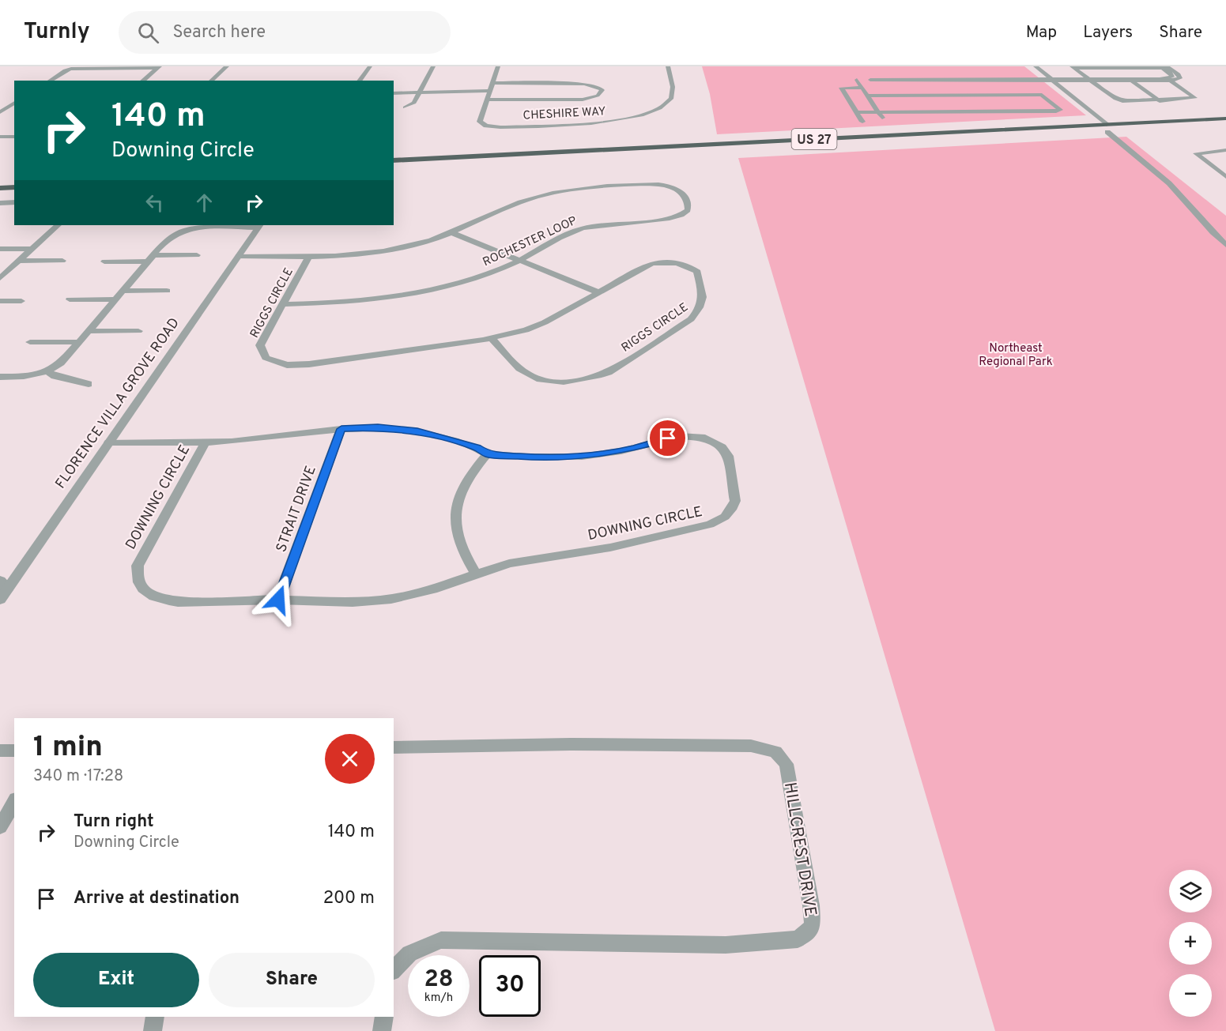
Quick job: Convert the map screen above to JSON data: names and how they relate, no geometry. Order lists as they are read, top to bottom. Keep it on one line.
{"streets":{"highway":["US 27"],"street":["CHESHIRE WAY","ROCHESTER LOOP","RIGGS CIRCLE","FLORENCE VILLA GROVE ROAD","DOWNING CIRCLE","STRAIT DRIVE","HILLCREST DRIVE"]},"crossings":[["ROCHESTER LOOP","RIGGS CIRCLE"],["FLORENCE VILLA GROVE ROAD","DOWNING CIRCLE"],["DOWNING CIRCLE","STRAIT DRIVE"]],"parks":["Northeast Regional Park"],"page":{"header":"Turnly","search":"Search here","nav":["Map","Layers","Share"],"turn":["140 m","Downing Circle"],"heading":["1 min","340 m · 17:28"],"list":[{"name":"Turn right","note":"Downing Circle","value":"140 m"},{"name":"Arrive at destination","value":"200 m"}],"map_buttons":["+","−"],"buttons":["Exit","Share"],"speed":"28 km/h","limit":"30"}}
